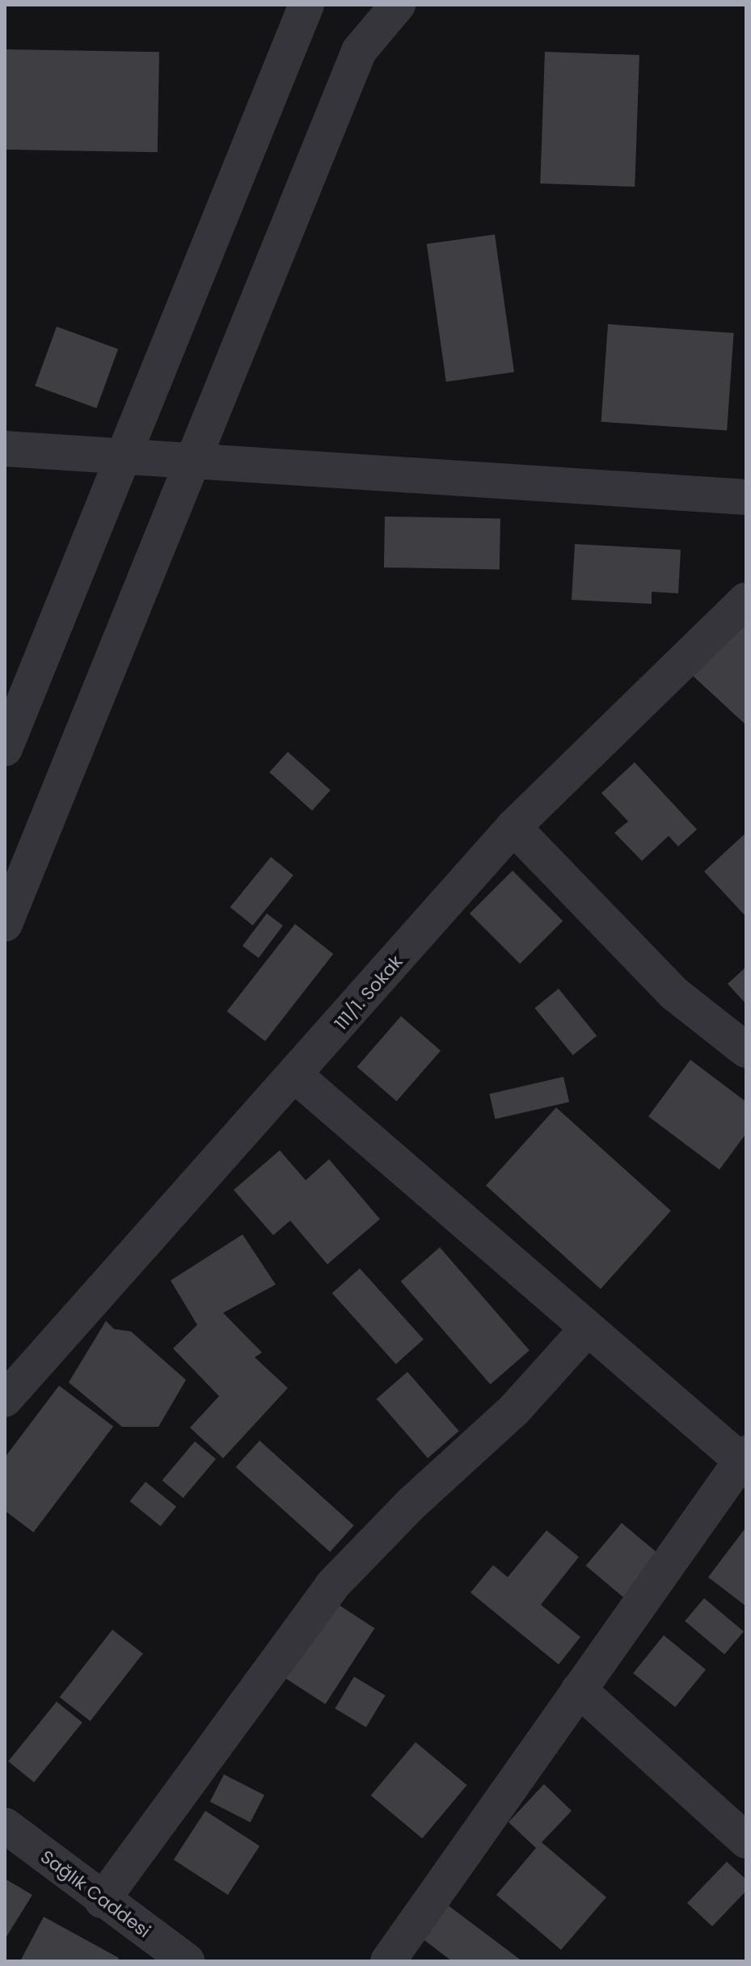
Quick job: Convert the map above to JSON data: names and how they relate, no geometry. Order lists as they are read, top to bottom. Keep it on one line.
{"streets":{"street":["111/1. Sokak","Sağlık Caddesi"]}}
